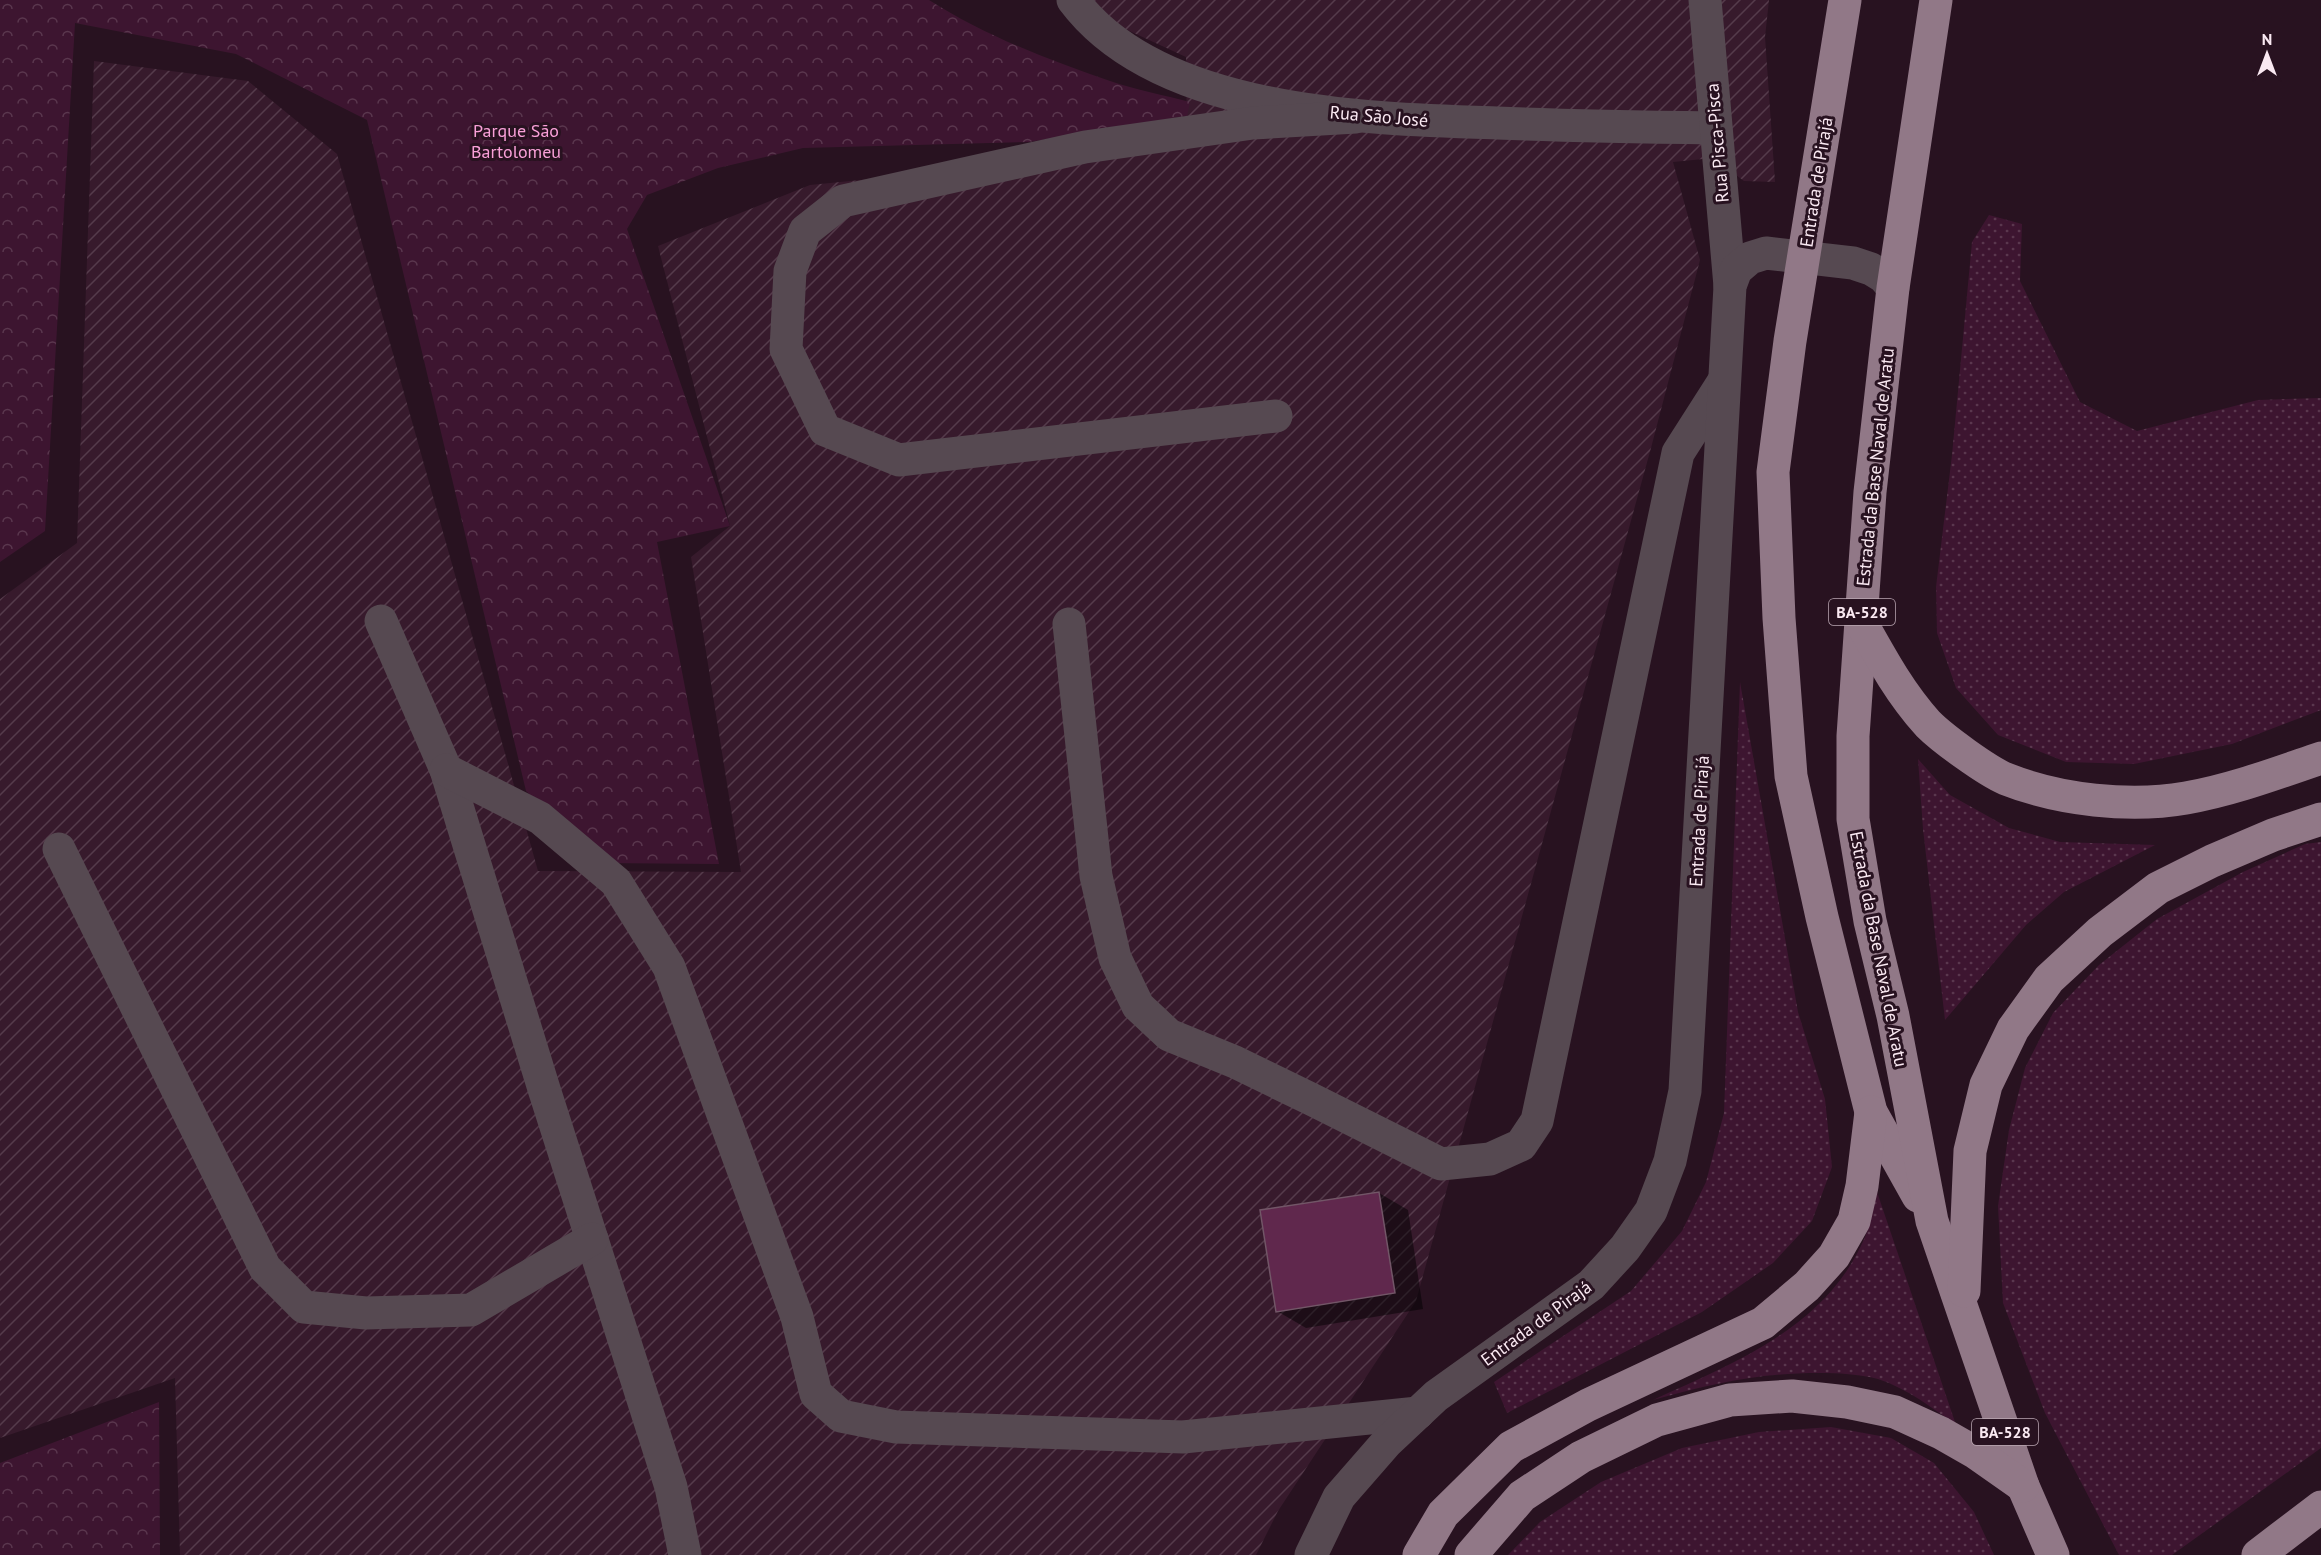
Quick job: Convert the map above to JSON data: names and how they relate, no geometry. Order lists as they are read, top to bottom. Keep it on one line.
{"streets":{"main road":["Entrada de Pirajá","Estrada da Base Naval de Aratu","BA-528"],"street":["Rua São José","Rua Pisca-Pisca"]},"crossings":[["Rua São José","Rua Pisca-Pisca"],["Rua Pisca-Pisca","Entrada de Pirajá"]],"parks":["Parque São Bartolomeu"],"north":"top"}
